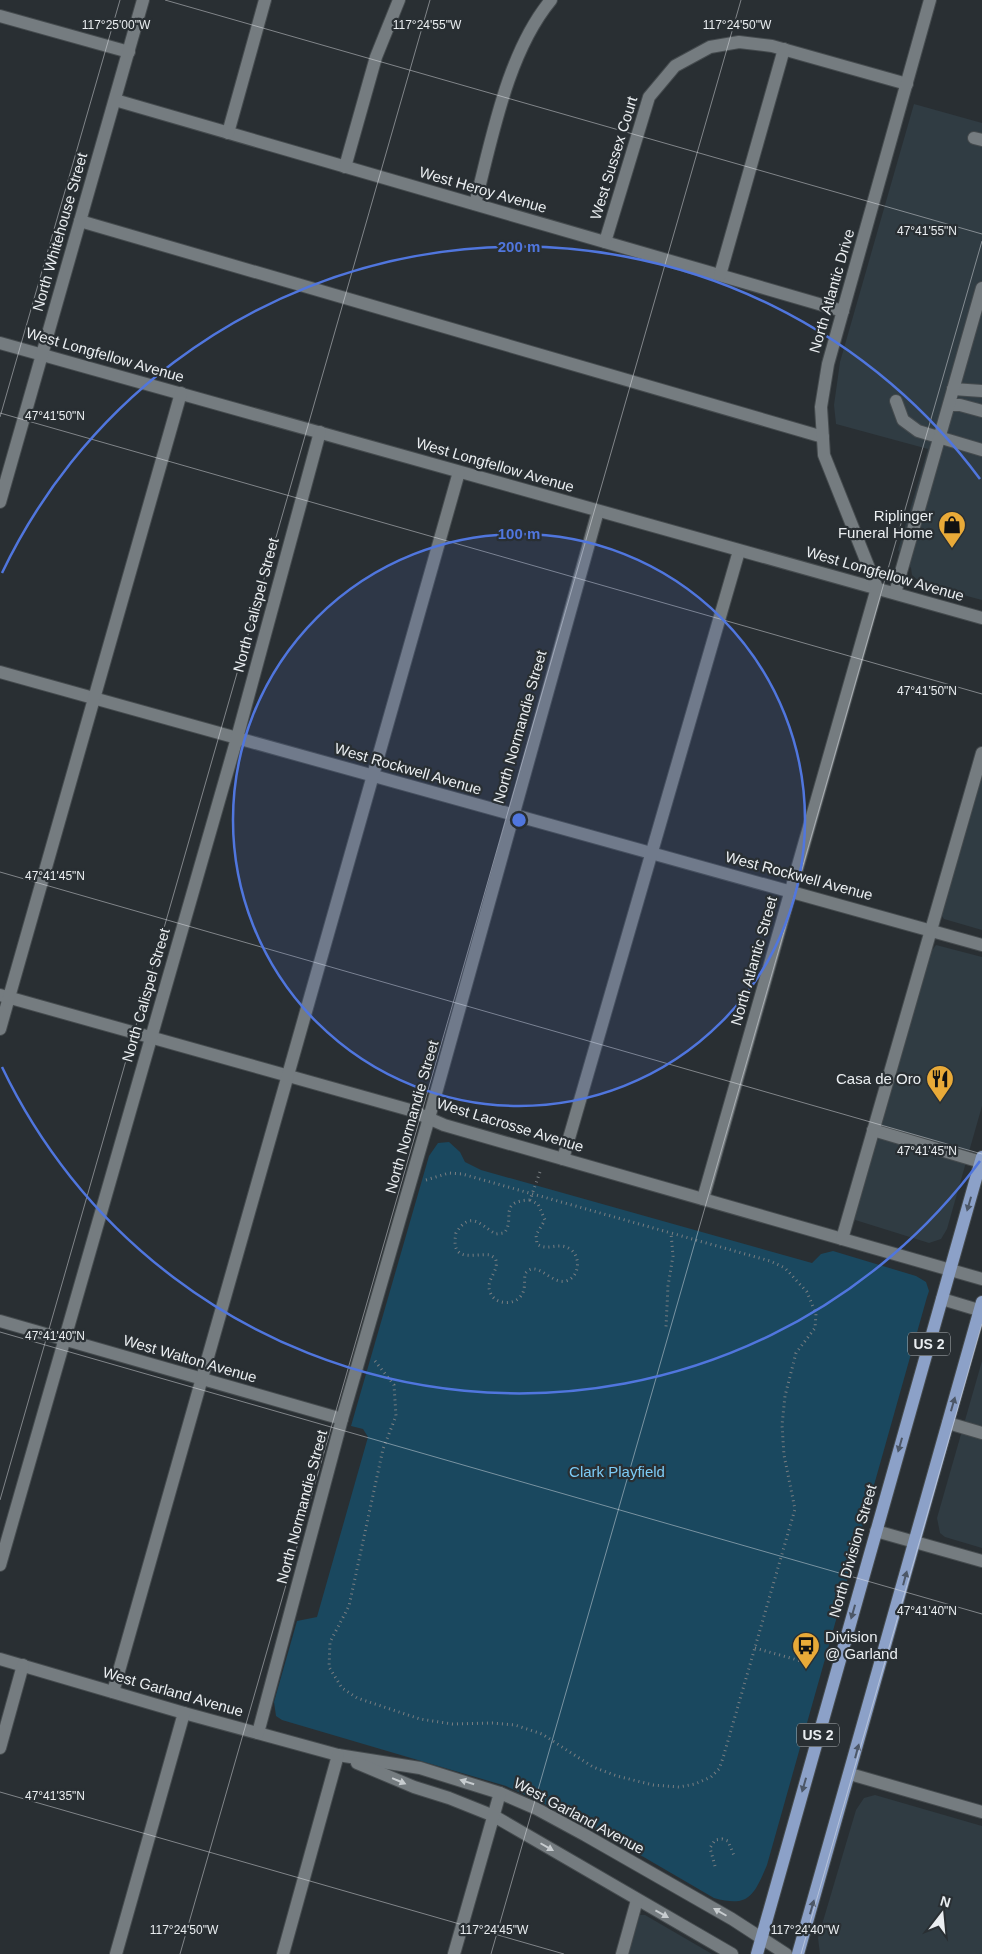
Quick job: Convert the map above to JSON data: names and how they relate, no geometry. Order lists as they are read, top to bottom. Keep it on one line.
{"streets":{"main road":["US 2","North Division Street"],"street":["West Sussex Court","West Heroy Avenue","North Whitehouse Street","North Atlantic Drive","West Longfellow Avenue","North Calispel Street","North Normandie Street","West Rockwell Avenue","North Atlantic Street","West Lacrosse Avenue","West Walton Avenue","West Garland Avenue"]},"crossings":[["West Sussex Court","West Heroy Avenue"],["West Sussex Court","North Atlantic Drive"],["West Heroy Avenue","North Whitehouse Street"],["West Heroy Avenue","North Atlantic Drive"],["North Whitehouse Street","West Longfellow Avenue"],["North Atlantic Drive","West Longfellow Avenue"],["North Atlantic Drive","North Atlantic Street"],["West Longfellow Avenue","North Calispel Street"],["West Longfellow Avenue","North Normandie Street"],["West Longfellow Avenue","North Atlantic Street"],["North Calispel Street","West Rockwell Avenue"],["North Calispel Street","West Lacrosse Avenue"],["North Calispel Street","West Walton Avenue"],["North Normandie Street","West Rockwell Avenue"],["North Normandie Street","West Lacrosse Avenue"],["North Normandie Street","West Walton Avenue"],["North Normandie Street","West Garland Avenue"],["West Rockwell Avenue","North Atlantic Street"],["North Atlantic Street","West Lacrosse Avenue"],["West Lacrosse Avenue","North Division Street"],["North Division Street","West Garland Avenue"]],"parks":["Clark Playfield"],"places":{"shop":["Riplinger Funeral Home"],"restaurant":["Casa de Oro"],"bus stop":["Division @ Garland"]},"north":"top","coordinates":["117°25'00\"W","117°24'55\"W","117°24'50\"W","47°41'55\"N","47°41'50\"N","47°41'45\"N","47°41'40\"N","47°41'35\"N","117°24'45\"W","117°24'40\"W"],"rings":["200 m","100 m"]}
